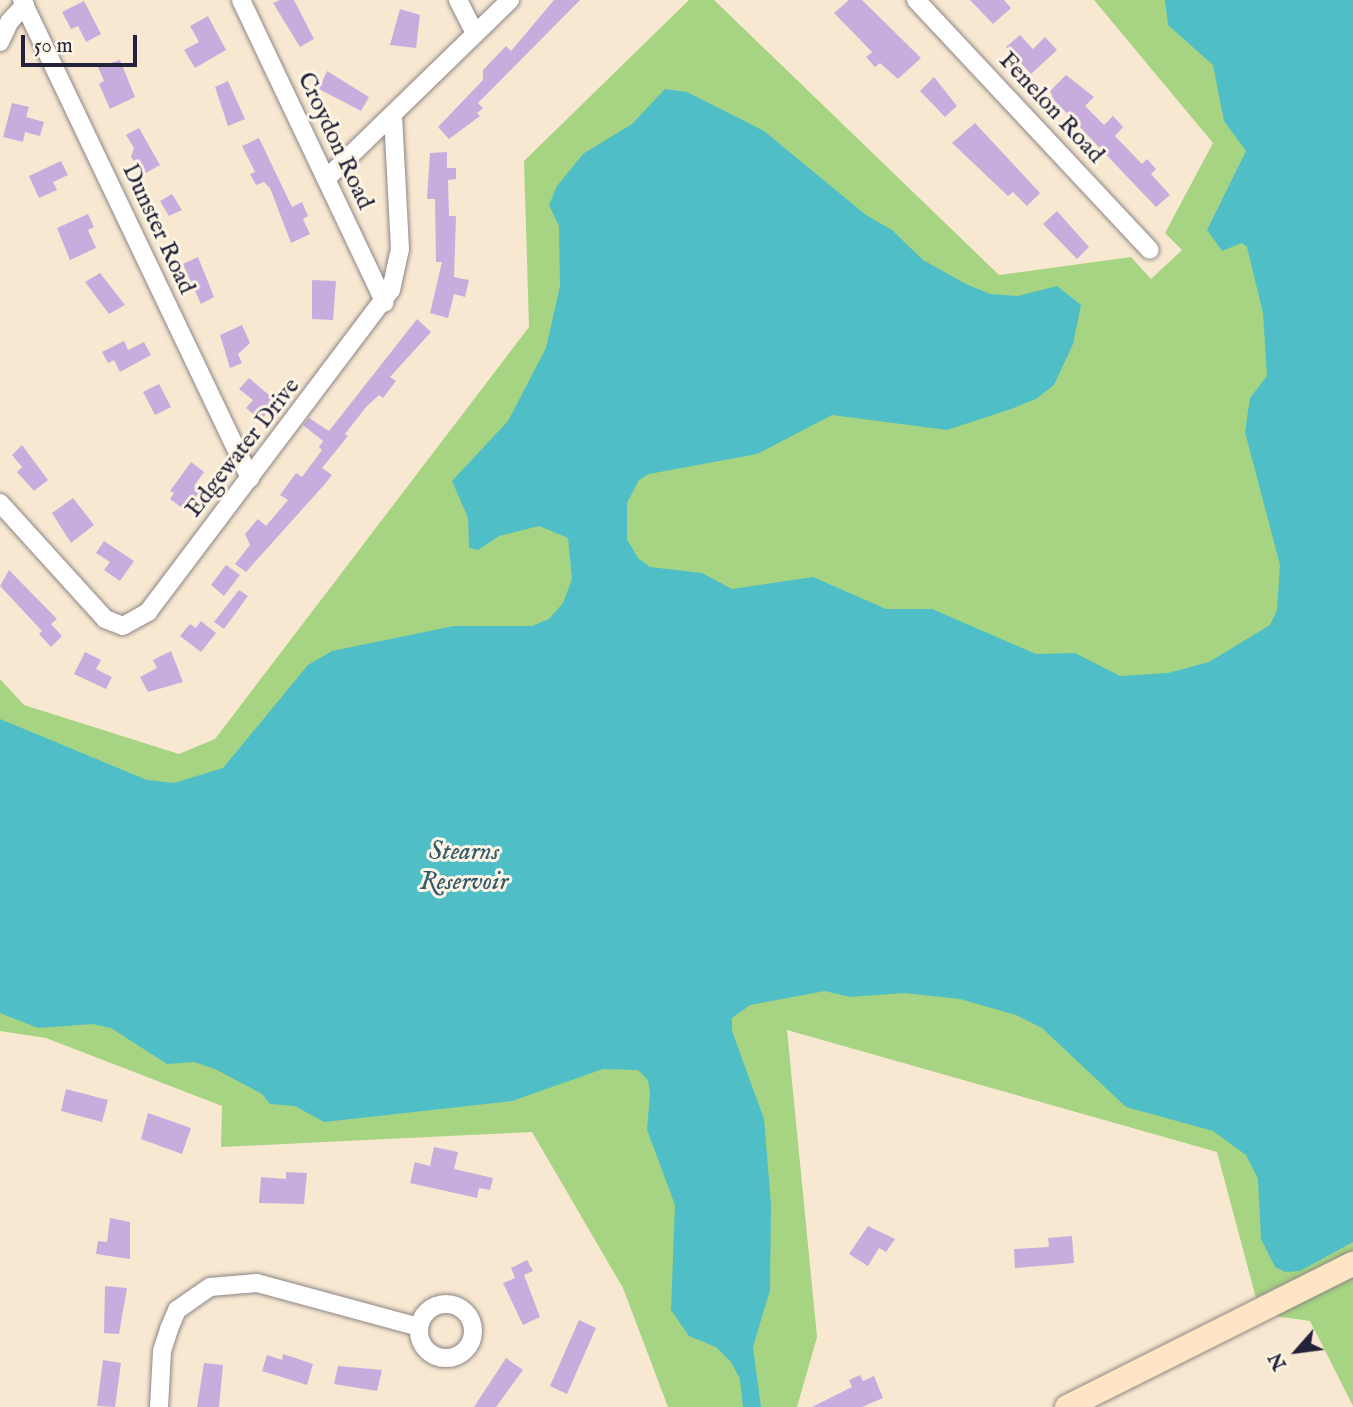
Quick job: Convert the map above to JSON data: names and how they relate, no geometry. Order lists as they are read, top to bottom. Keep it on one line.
{"streets":{"street":["Fenelon Road","Croydon Road","Dunster Road","Edgewater Drive"]},"crossings":[["Croydon Road","Edgewater Drive"],["Dunster Road","Edgewater Drive"]],"water":["Stearns Reservoir"],"scale_bar":"50 m","north":"bottom left"}
